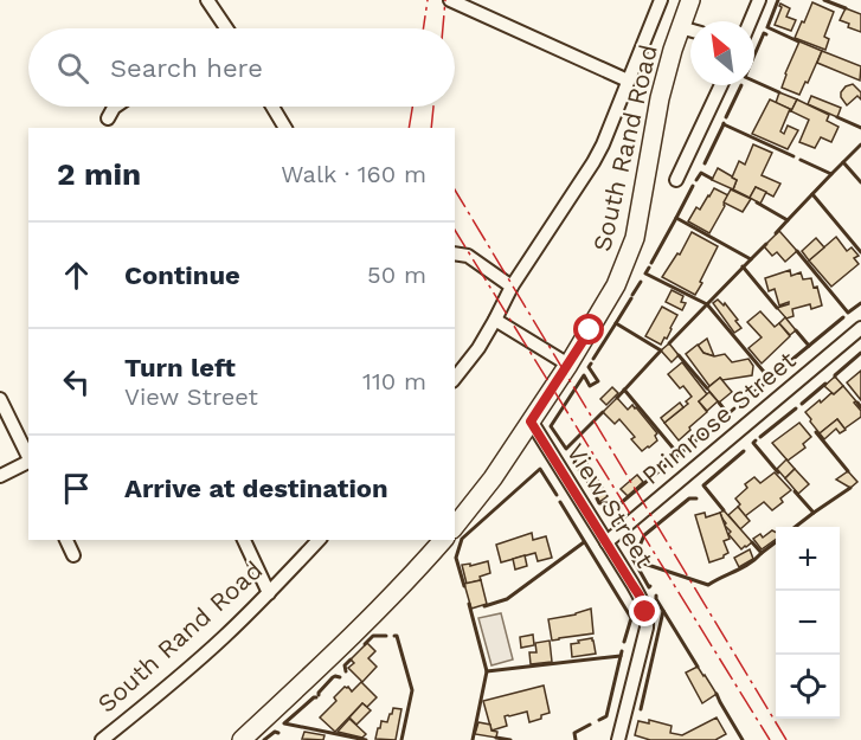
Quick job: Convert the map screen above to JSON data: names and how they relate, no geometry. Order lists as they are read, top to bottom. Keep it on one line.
{"streets":{"main road":["South Rand Road"],"street":["Primrose Street","View Street"]},"crossings":[["South Rand Road","View Street"],["Primrose Street","View Street"]],"north":"top left","page":{"search":"Search here","heading":["2 min","Walk · 160 m"],"list":[["Continue","50 m"],["Turn left","View Street","110 m"],"Arrive at destination"],"map_buttons":["+","−"]}}
